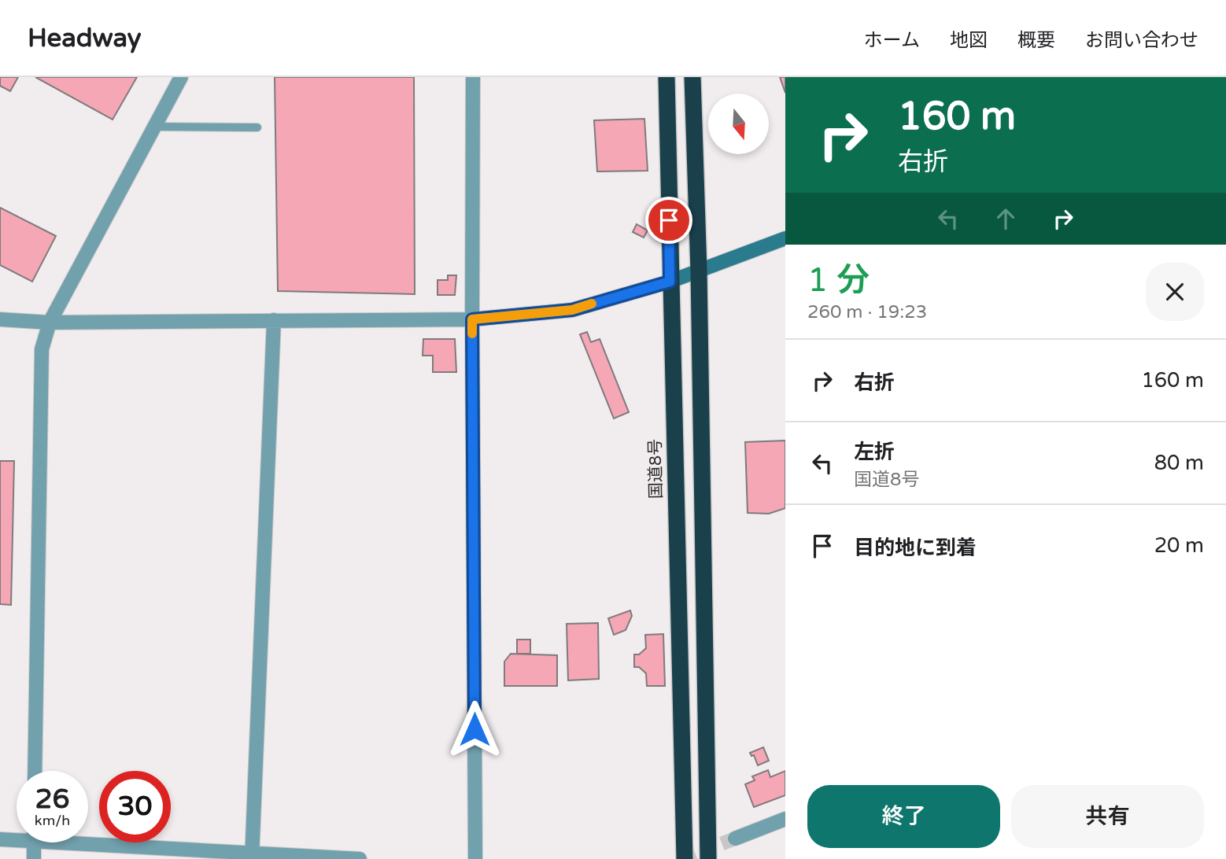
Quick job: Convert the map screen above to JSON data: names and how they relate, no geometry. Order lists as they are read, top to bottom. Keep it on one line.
{"streets":{"highway":["国道8号"]},"north":"bottom","page":{"header":"Headway","nav":["ホーム","地図","概要","お問い合わせ"],"turn":["160 m","右折"],"heading":["1 分","260 m · 19:23"],"list":[{"name":"右折","value":"160 m"},{"name":"左折","note":"国道8号","value":"80 m"},{"name":"目的地に到着","value":"20 m"}],"speed":"26 km/h","limit":"30","buttons":["終了","共有"]}}
